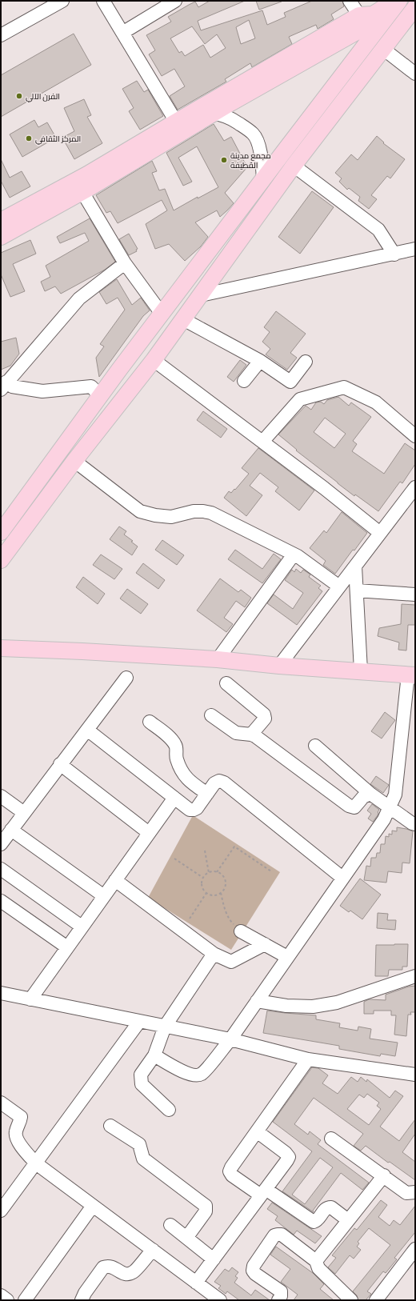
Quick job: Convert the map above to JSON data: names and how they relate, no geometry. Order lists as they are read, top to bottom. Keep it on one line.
{"places":["الفرن اﻵلي","المركز الثقافي","مجمع مدينة القطيفة"]}
